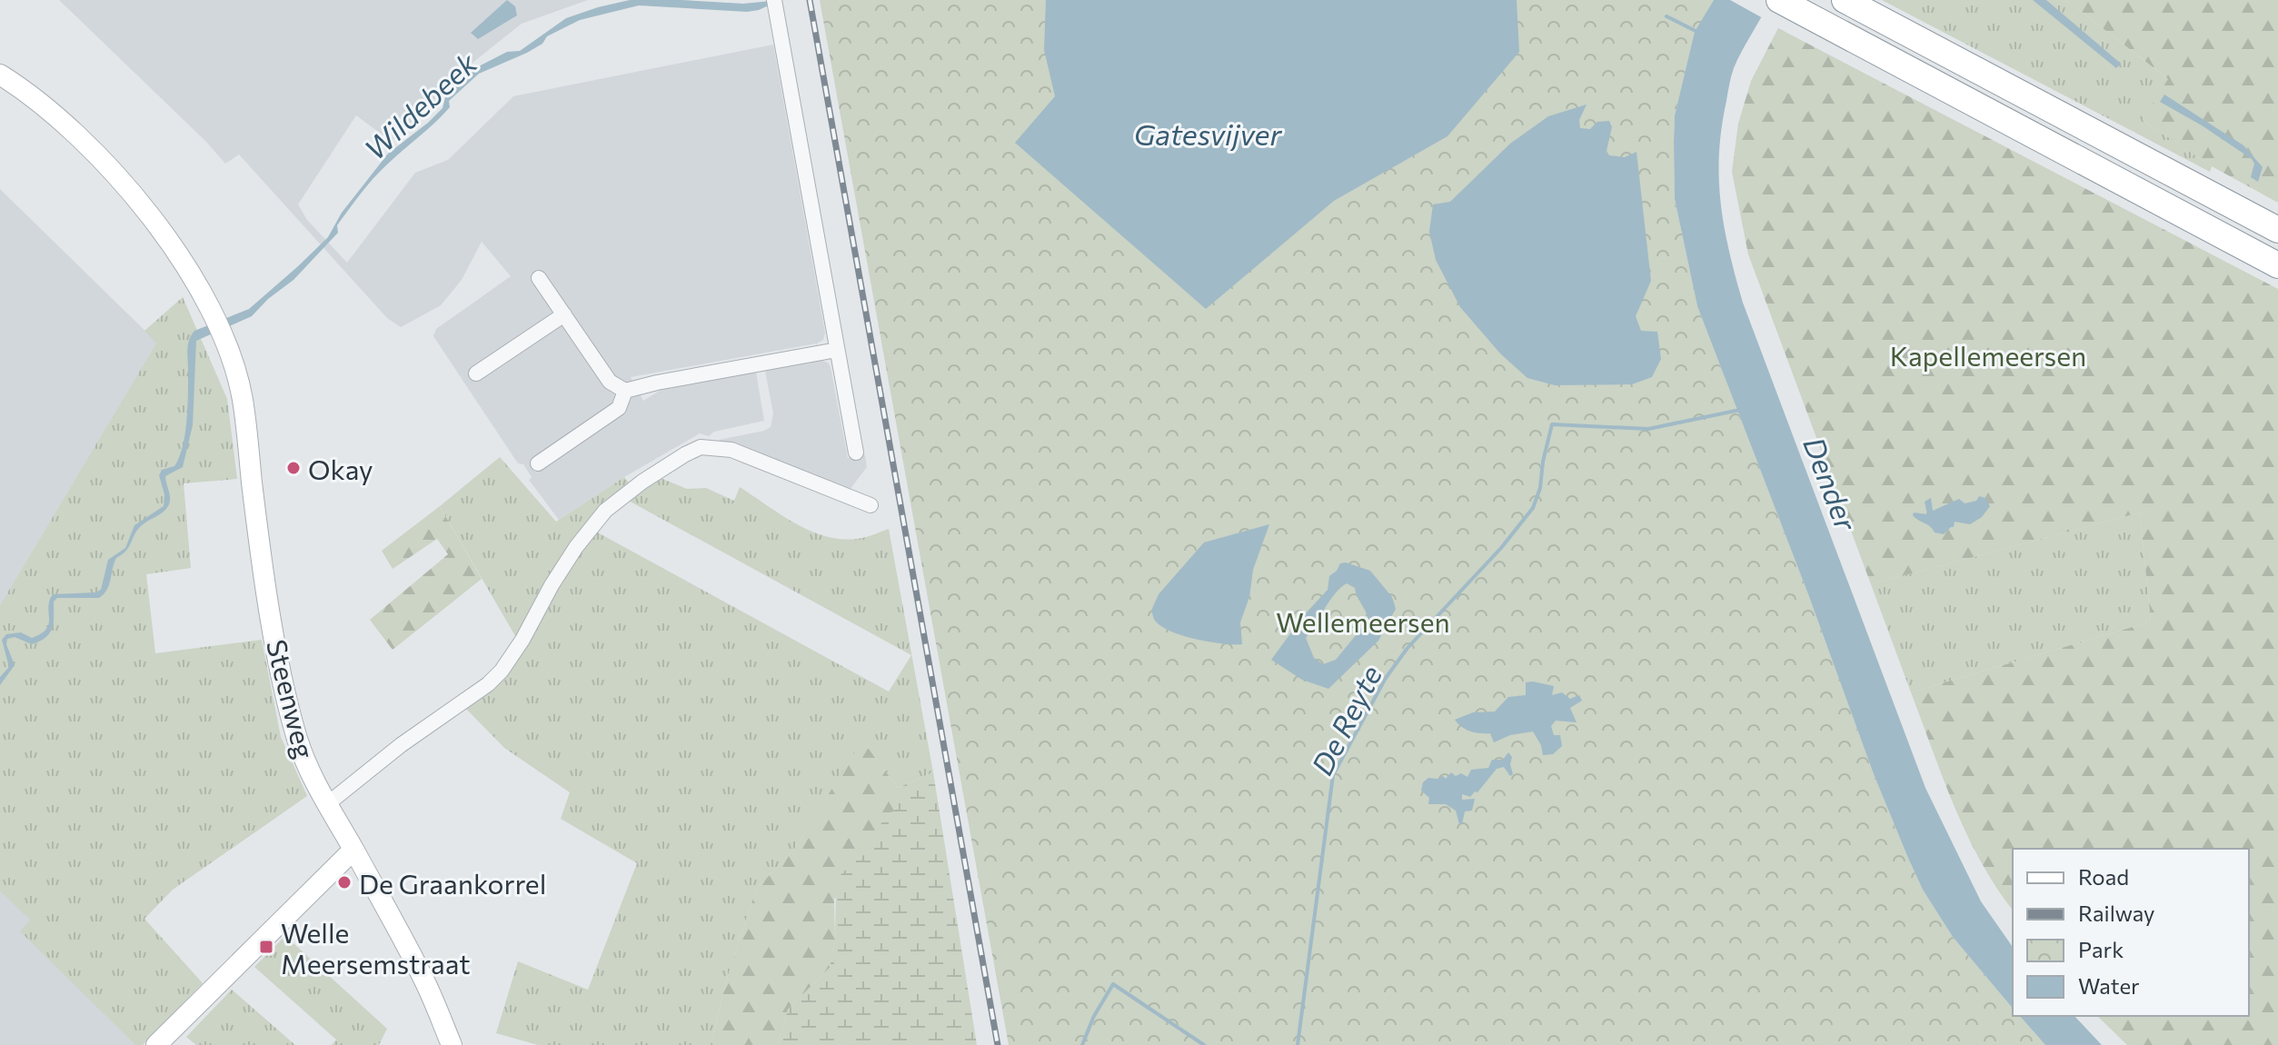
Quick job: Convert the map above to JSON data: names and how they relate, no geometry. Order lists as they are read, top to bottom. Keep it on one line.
{"streets":{"main road":["Steenweg"]},"water":["Wildebeek","Gatesvijver","Dender","De Reyte"],"parks":["Kapellemeersen","Wellemeersen"],"places":{"other":["Okay","De Graankorrel"],"transit":["Welle Meersemstraat"]},"legend":["Road","Railway","Park","Water"]}
